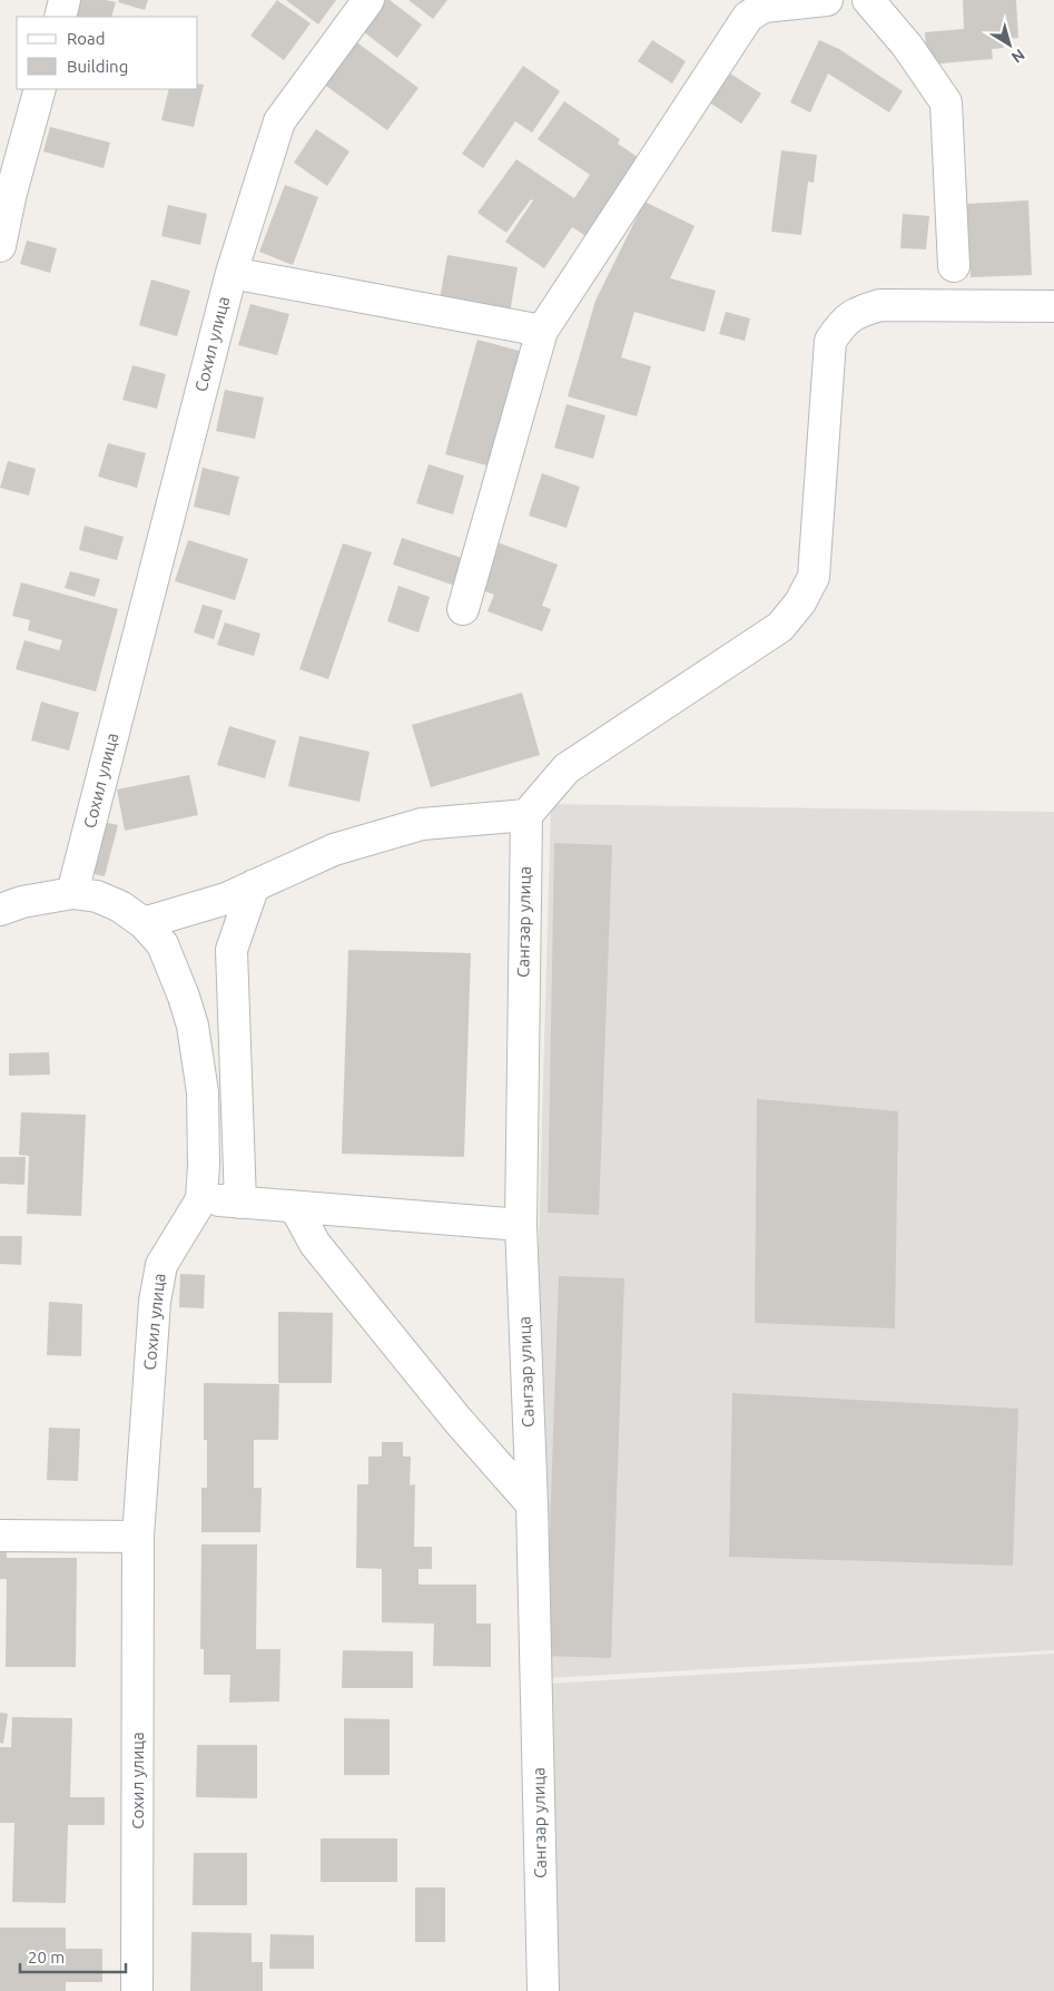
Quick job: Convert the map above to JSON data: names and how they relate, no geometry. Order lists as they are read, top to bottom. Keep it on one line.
{"streets":{"street":["Сохил улица","Сангзар улица"]},"legend":["Road","Building"],"scale_bar":"20 m","north":"bottom right"}
